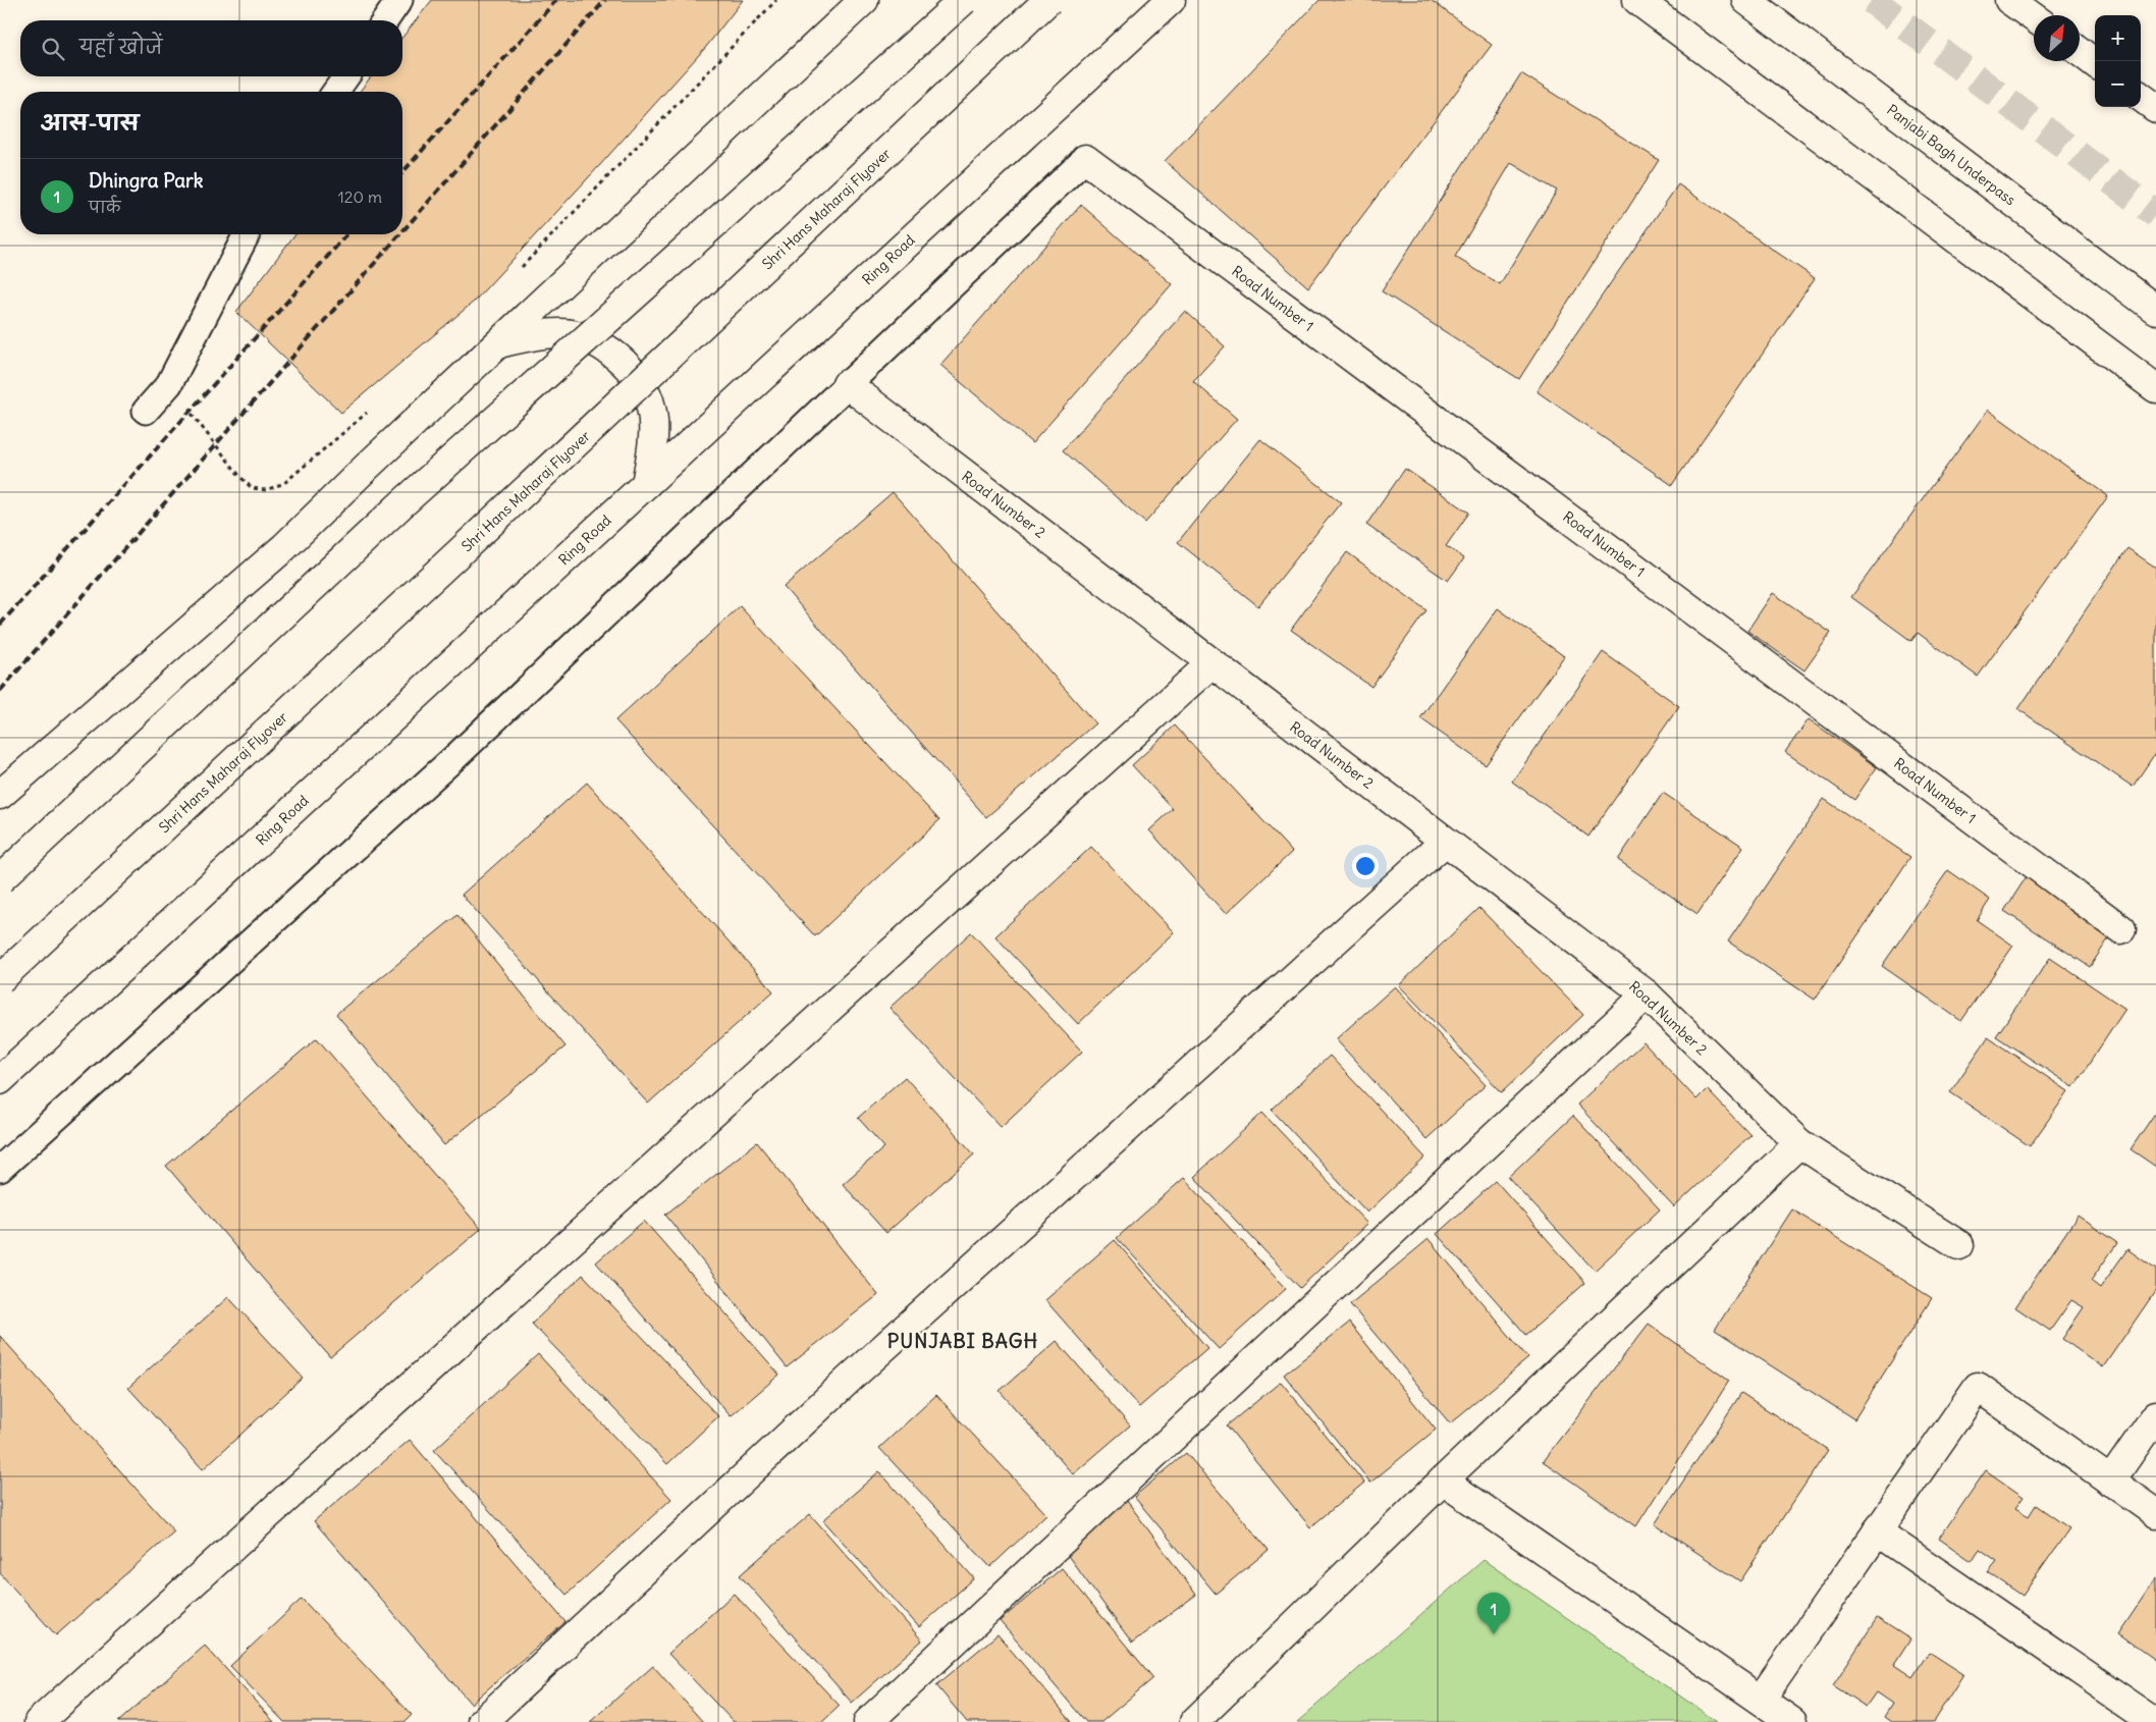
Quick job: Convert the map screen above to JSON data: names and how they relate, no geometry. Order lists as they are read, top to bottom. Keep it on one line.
{"streets":{"street":["Panjabi Bagh Underpass","Shri Hans Maharaj Flyover","Ring Road","Road Number 1","Road Number 2"]},"districts":["PUNJABI BAGH"],"north":"top right","page":{"map_buttons":["+","−"],"search":"यहाँ खोजें","heading":"आस-पास","list":[{"mark":"1","name":"Dhingra Park","note":"पार्क","value":"120 m"}],"pins":"1"}}
